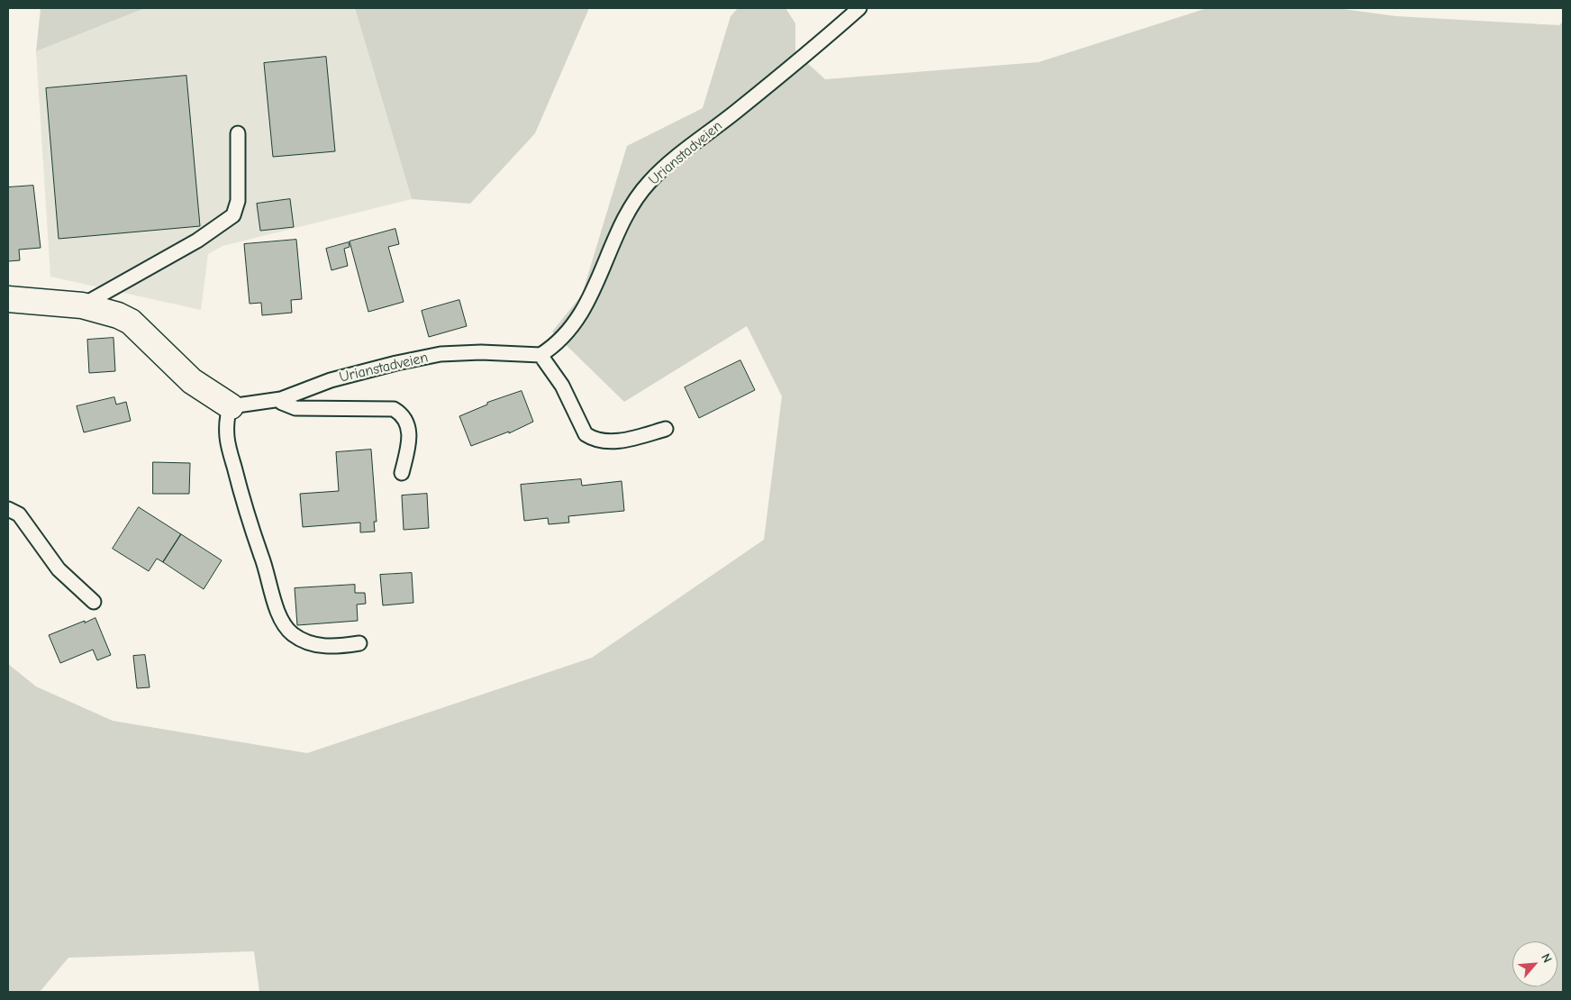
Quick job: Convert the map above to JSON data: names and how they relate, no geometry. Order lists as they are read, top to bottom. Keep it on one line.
{"streets":{"lane":["Urianstadveien"]},"north":"top right"}
